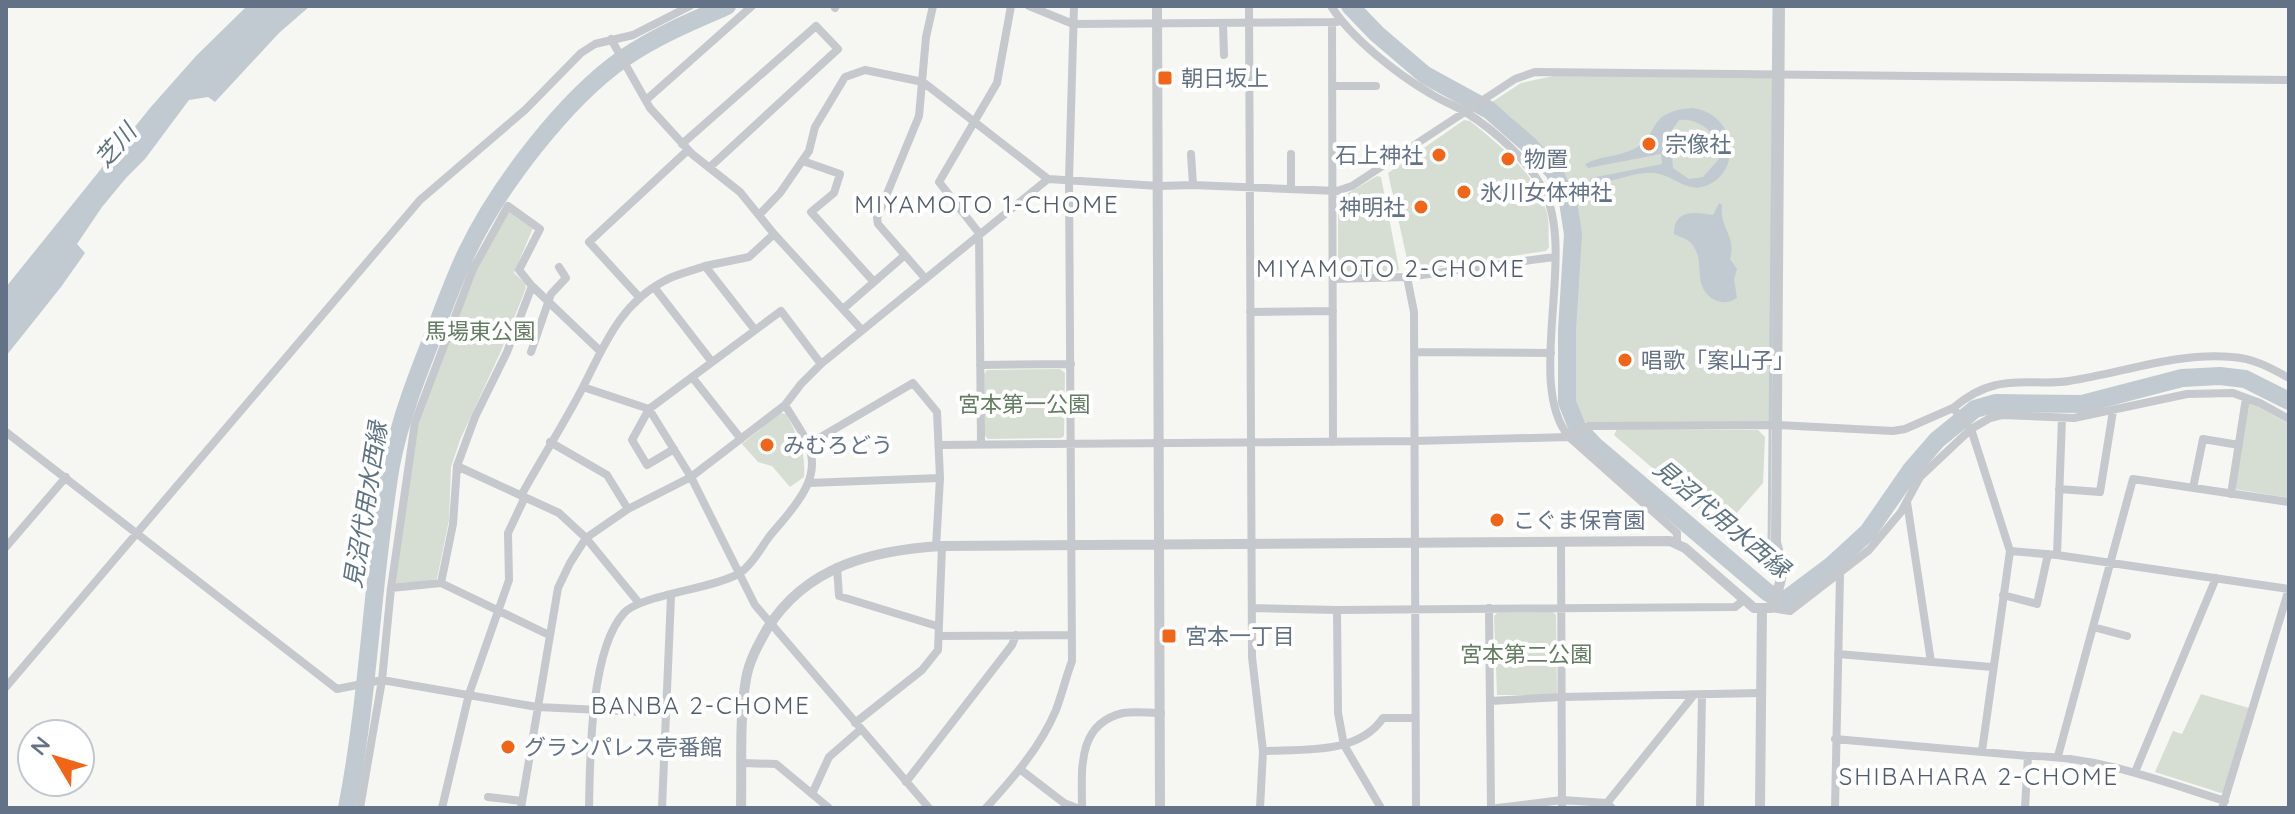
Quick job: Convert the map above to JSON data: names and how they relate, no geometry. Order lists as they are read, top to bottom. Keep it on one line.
{"districts":["MIYAMOTO 1-CHOME","MIYAMOTO 2-CHOME","BANBA 2-CHOME","SHIBAHARA 2-CHOME"],"water":["芝川","見沼代用水西縁"],"parks":["馬場東公園","宮本第一公園","宮本第二公園"],"places":{"transit":["朝日坂上","宮本一丁目"],"other":["宗像社","石上神社","物置","氷川女体神社","神明社","唱歌「案山子」","みむろどう","こぐま保育園","グランパレス壱番館"]},"north":"top left"}
